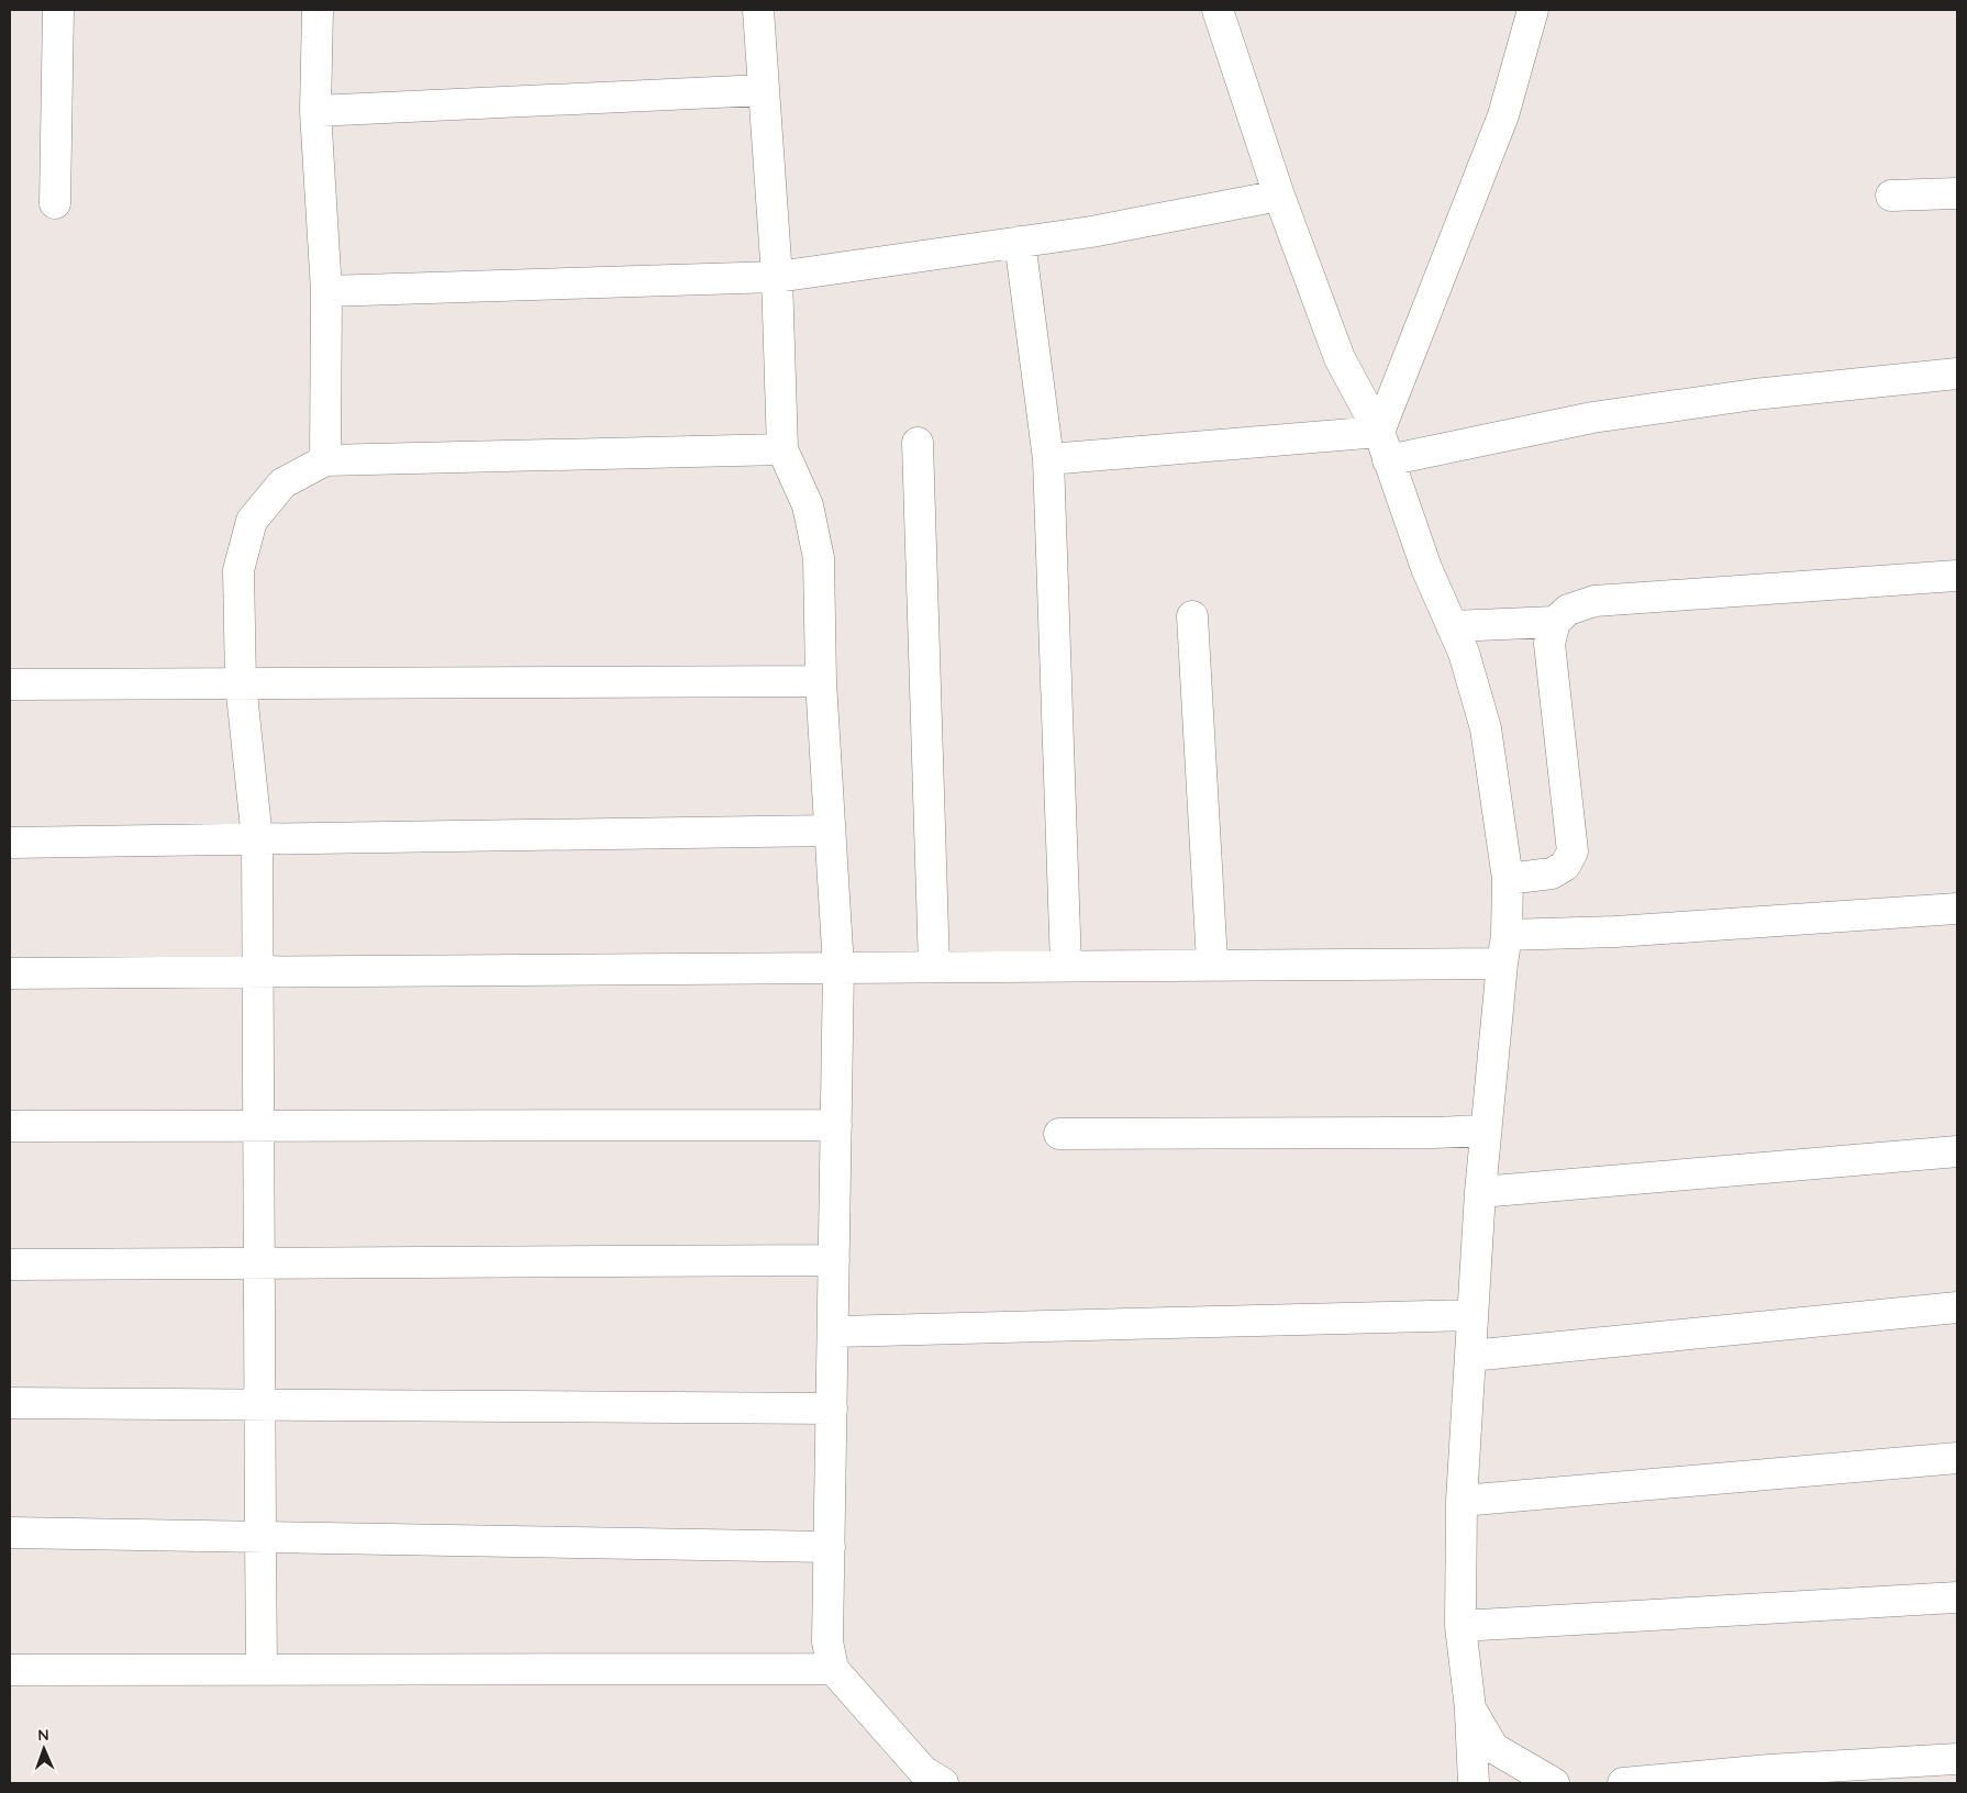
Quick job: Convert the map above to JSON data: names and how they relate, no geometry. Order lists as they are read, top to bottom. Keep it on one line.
{"north":"top"}
